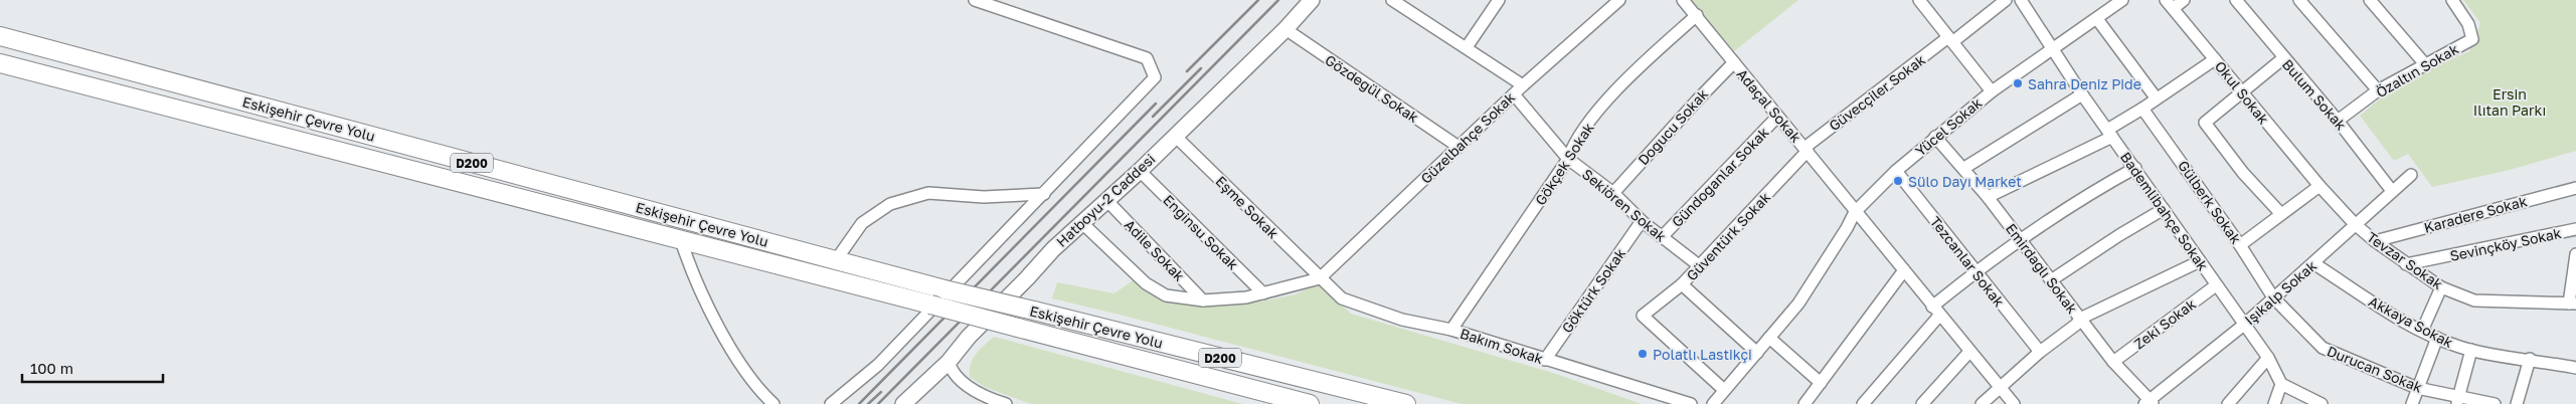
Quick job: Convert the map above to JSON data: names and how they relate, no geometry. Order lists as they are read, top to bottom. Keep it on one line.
{"streets":{"highway":["Eskişehir Çevre Yolu","D200"],"main road":["Hatboyu-2 Caddesi"],"street":["Özaltın Sokak","Gözdegül Sokak","Güvecçiler Sokak","Okul Sokak","Bulum Sokak","Adaçal Sokak","Doğucu Sokak","Yücel Sokak","Güzelbahçe Sokak","Gökçek Sokak","Gündoğanlar Sokak","Gülberk Sokak","Sekiören Sokak","Eşme Sokak","Bademlibahçe Sokak","Karadere Sokak","Enginsu Sokak","Güventürk Sokak","Sevinçköy Sokak","Adile Sokak","Tevzar Sokak","Tezcanlar Sokak","Emirdağlı Sokak","Göktürk Sokak","Işıkalp Sokak","Akkaya Sokak","Zeki Sokak","Bakım Sokak","Durucan Sokak"]},"crossings":[["Özaltın Sokak","Bulum Sokak"],["Gözdegül Sokak","Güzelbahçe Sokak"],["Gözdegül Sokak","Hatboyu-2 Caddesi"],["Güvecçiler Sokak","Adaçal Sokak"],["Güvecçiler Sokak","Güventürk Sokak"],["Okul Sokak","Tevzar Sokak"],["Okul Sokak","Işıkalp Sokak"],["Bulum Sokak","Işıkalp Sokak"],["Adaçal Sokak","Doğucu Sokak"],["Adaçal Sokak","Yücel Sokak"],["Adaçal Sokak","Gökçek Sokak"],["Adaçal Sokak","Gündoğanlar Sokak"],["Adaçal Sokak","Güventürk Sokak"],["Doğucu Sokak","Sekiören Sokak"],["Yücel Sokak","Bademlibahçe Sokak"],["Yücel Sokak","Güventürk Sokak"],["Yücel Sokak","Tezcanlar Sokak"],["Yücel Sokak","Emirdağlı Sokak"],["Güzelbahçe Sokak","Sekiören Sokak"],["Güzelbahçe Sokak","Eşme Sokak"],["Güzelbahçe Sokak","Bakım Sokak"],["Gökçek Sokak","Sekiören Sokak"],["Gökçek Sokak","Bakım Sokak"],["Gündoğanlar Sokak","Sekiören Sokak"],["Hatboyu-2 Caddesi","Eşme Sokak"],["Hatboyu-2 Caddesi","Enginsu Sokak"],["Hatboyu-2 Caddesi","Adile Sokak"],["Gülberk Sokak","Işıkalp Sokak"],["Gülberk Sokak","Durucan Sokak"],["Sekiören Sokak","Güventürk Sokak"],["Sekiören Sokak","Göktürk Sokak"],["Eşme Sokak","Bakım Sokak"],["Bademlibahçe Sokak","Işıkalp Sokak"],["Bademlibahçe Sokak","Zeki Sokak"],["Karadere Sokak","Tevzar Sokak"],["Sevinçköy Sokak","Tevzar Sokak"],["Tevzar Sokak","Işıkalp Sokak"],["Emirdağlı Sokak","Işıkalp Sokak"],["Emirdağlı Sokak","Zeki Sokak"],["Göktürk Sokak","Bakım Sokak"],["Işıkalp Sokak","Akkaya Sokak"],["Işıkalp Sokak","Durucan Sokak"]],"parks":["Ersin Ilıtan Parkı"],"places":["Sahra Deniz Pide","Sülo Dayı Market","Polatlı Lastikçi"],"scale_bar":"100 m"}
